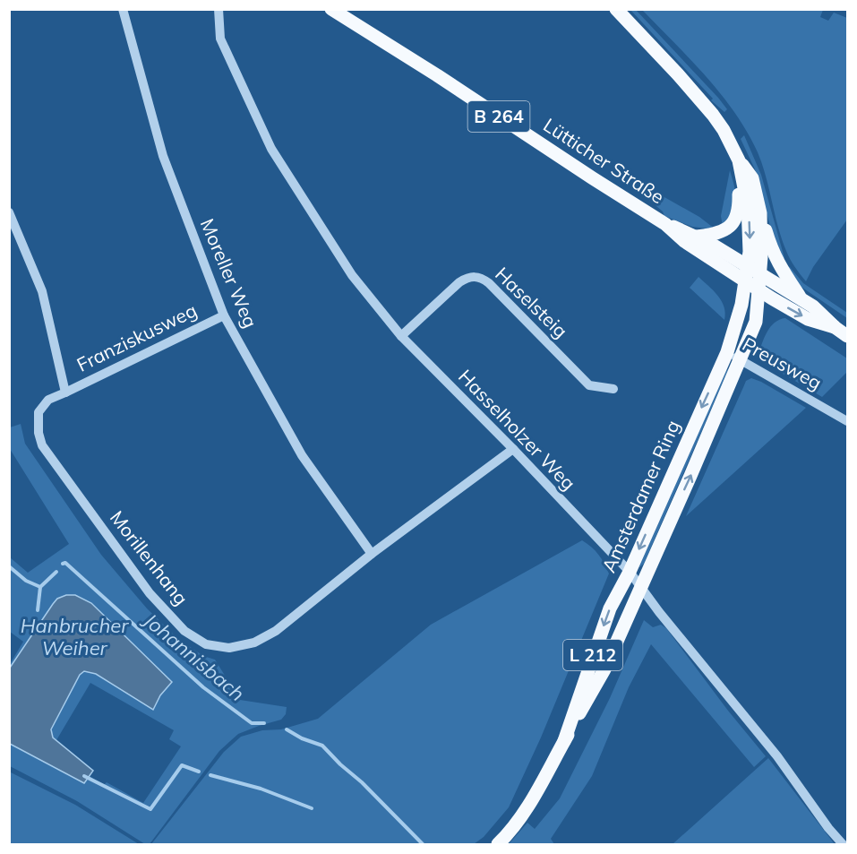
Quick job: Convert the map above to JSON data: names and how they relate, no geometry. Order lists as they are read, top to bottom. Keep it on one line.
{"streets":{"main road":["B 264","Lütticher Straße","Amsterdamer Ring","L 212"],"street":["Moreller Weg","Haselsteig","Franziskusweg","Preusweg","Hasselholzer Weg","Morillenhang"]},"crossings":[["Lütticher Straße","Amsterdamer Ring"],["Moreller Weg","Franziskusweg"],["Moreller Weg","Morillenhang"],["Haselsteig","Hasselholzer Weg"],["Franziskusweg","Morillenhang"],["Preusweg","Amsterdamer Ring"],["Hasselholzer Weg","Amsterdamer Ring"],["Hasselholzer Weg","Morillenhang"]],"water":["Hanbrucher Weiher","Johannisbach"]}
